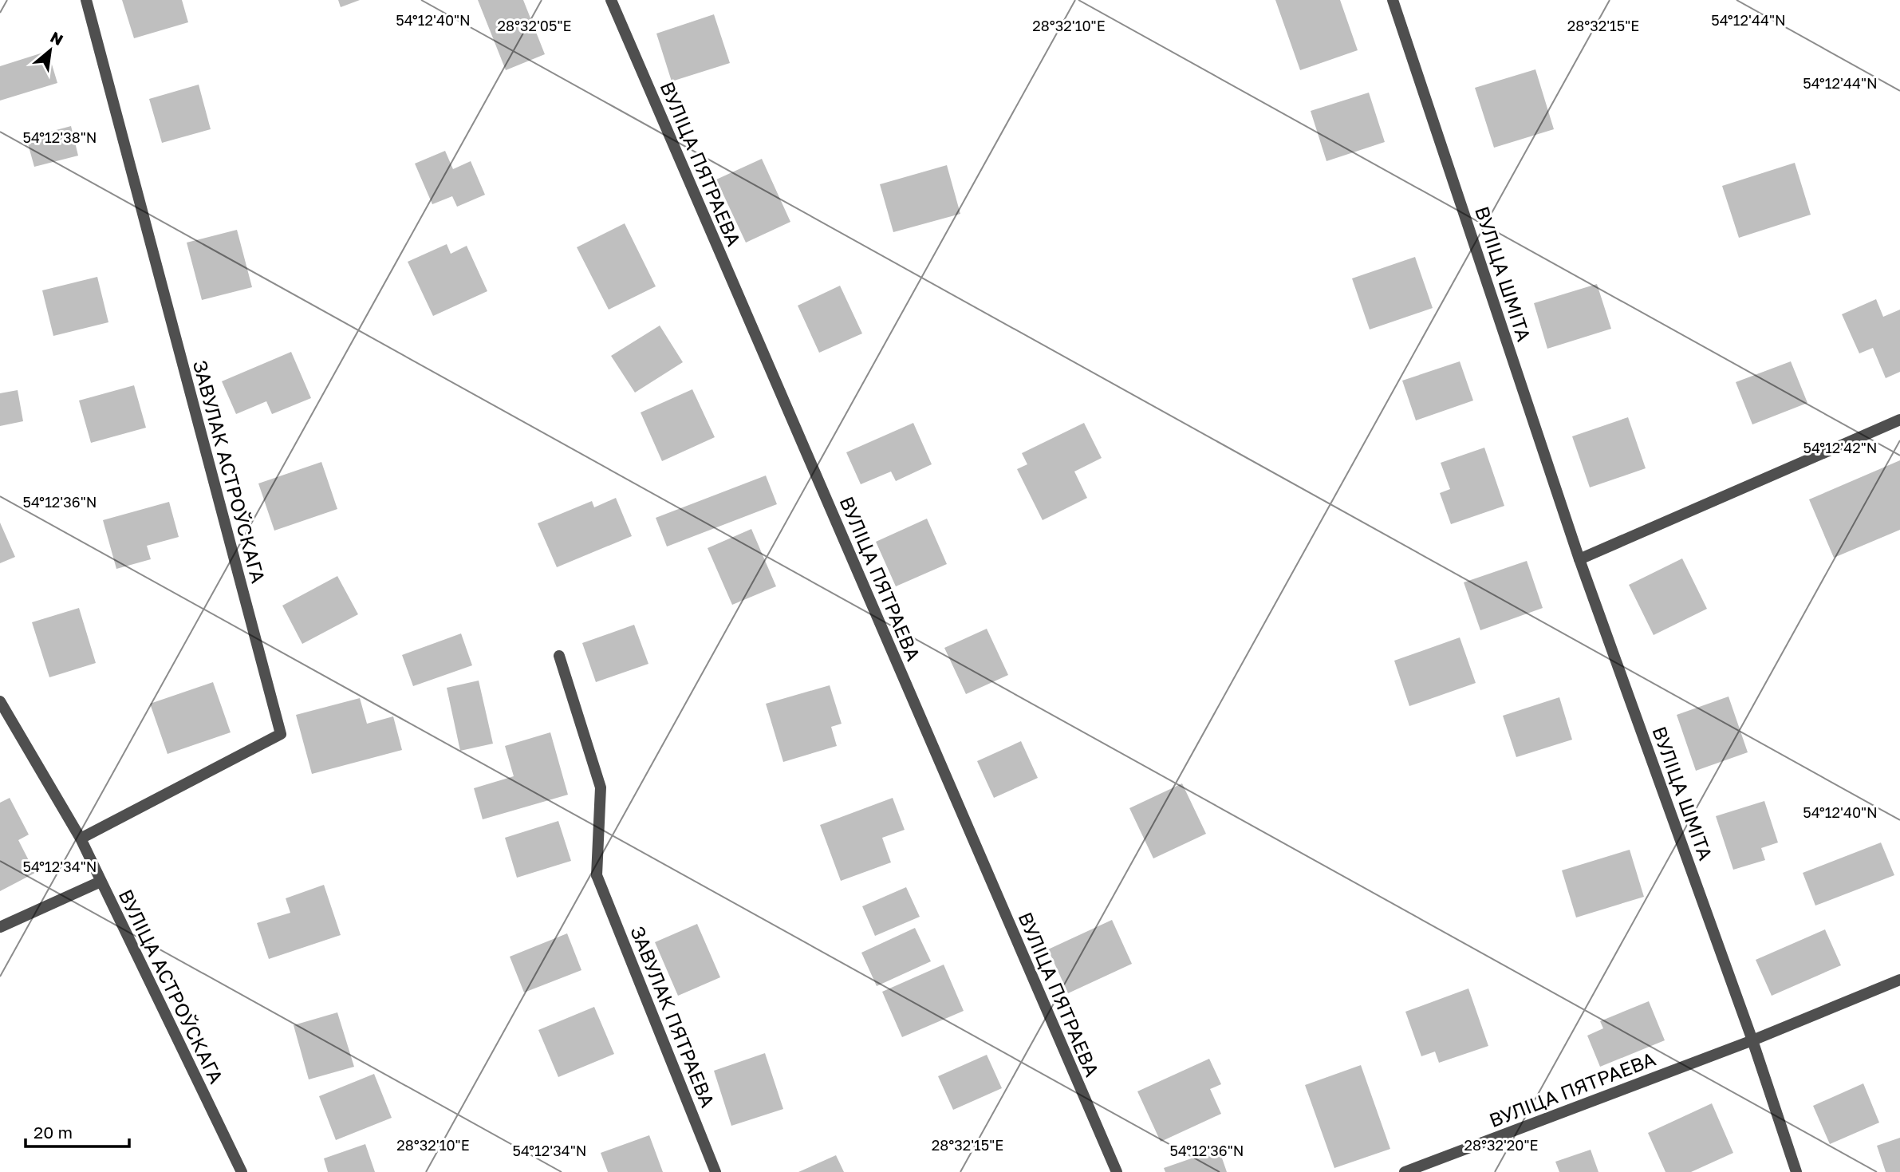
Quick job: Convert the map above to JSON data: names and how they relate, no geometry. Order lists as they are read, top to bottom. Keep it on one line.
{"streets":{"street":["ВУЛІЦА ПЯТРАЕВА","ВУЛІЦА ШМІТА","ЗАВУЛАК АСТРОЎСКАГА","ВУЛІЦА АСТРОЎСКАГА","ЗАВУЛАК ПЯТРАЕВА"]},"crossings":[["ВУЛІЦА ПЯТРАЕВА","ВУЛІЦА ШМІТА"],["ЗАВУЛАК АСТРОЎСКАГА","ВУЛІЦА АСТРОЎСКАГА"]],"scale_bar":"20 m","north":"top right","coordinates":["54°12'40\"N","54°12'44\"N","28°32'05\"E","28°32'10\"E","28°32'15\"E","54°12'38\"N","54°12'42\"N","54°12'36\"N","54°12'34\"N","28°32'20\"E"]}
